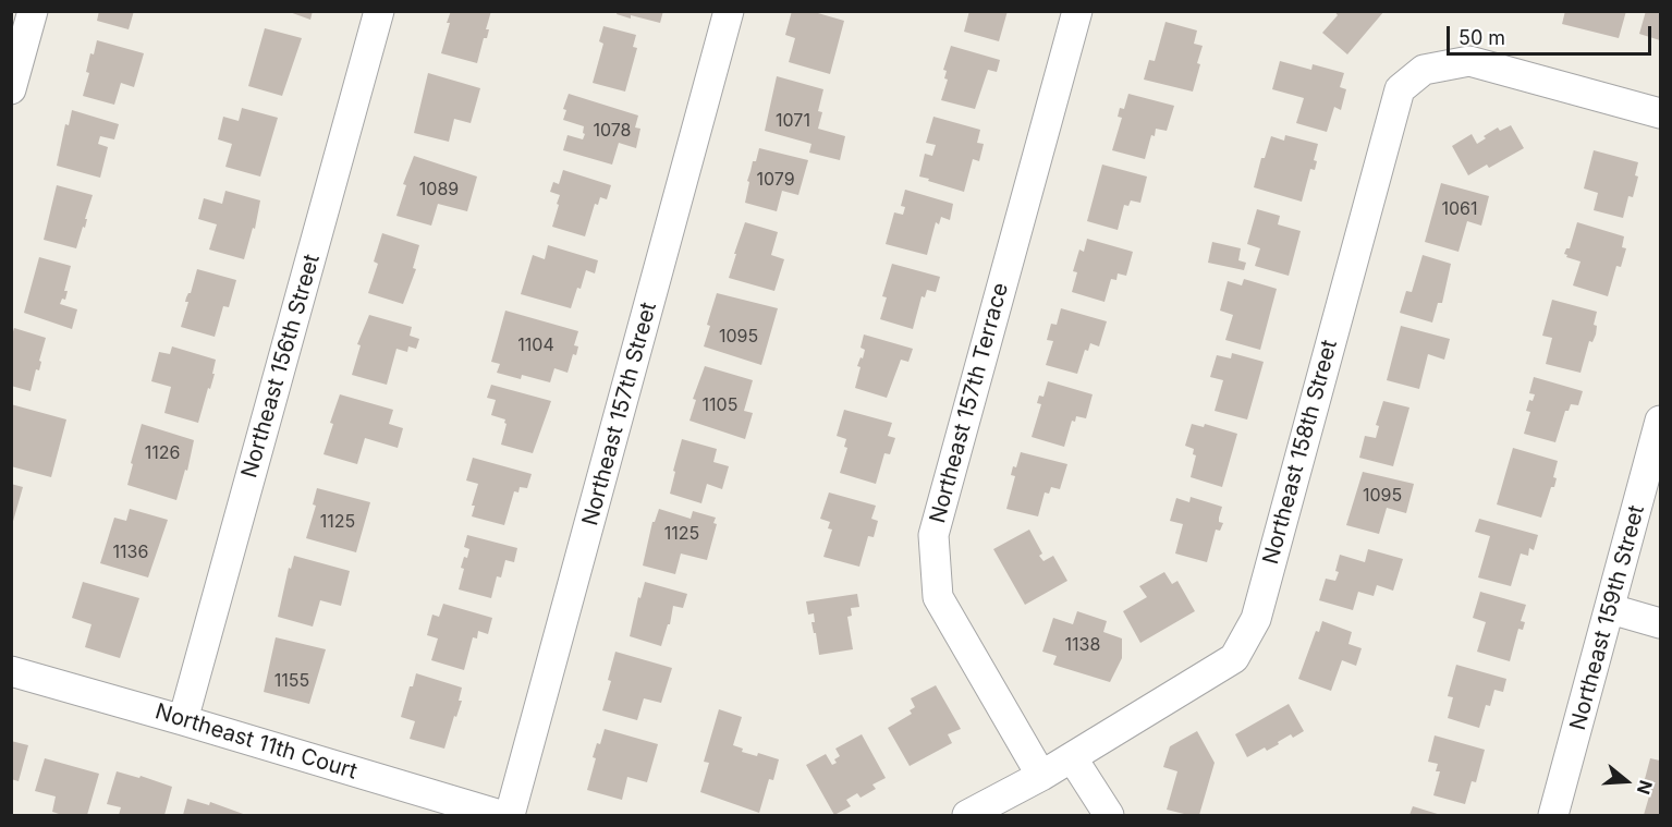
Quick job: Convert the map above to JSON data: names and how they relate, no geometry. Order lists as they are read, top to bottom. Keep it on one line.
{"streets":{"street":["Northeast 156th Street","Northeast 157th Terrace","Northeast 157th Street","Northeast 158th Street","Northeast 159th Street","Northeast 11th Court"]},"crossings":[["Northeast 156th Street","Northeast 11th Court"],["Northeast 157th Terrace","Northeast 158th Street"]],"house_numbers":["1071","1078","1079","1089","1061","1095","1104","1105","1126","1095","1125","1125","1136","1138","1155"],"scale_bar":"50 m","north":"right"}
